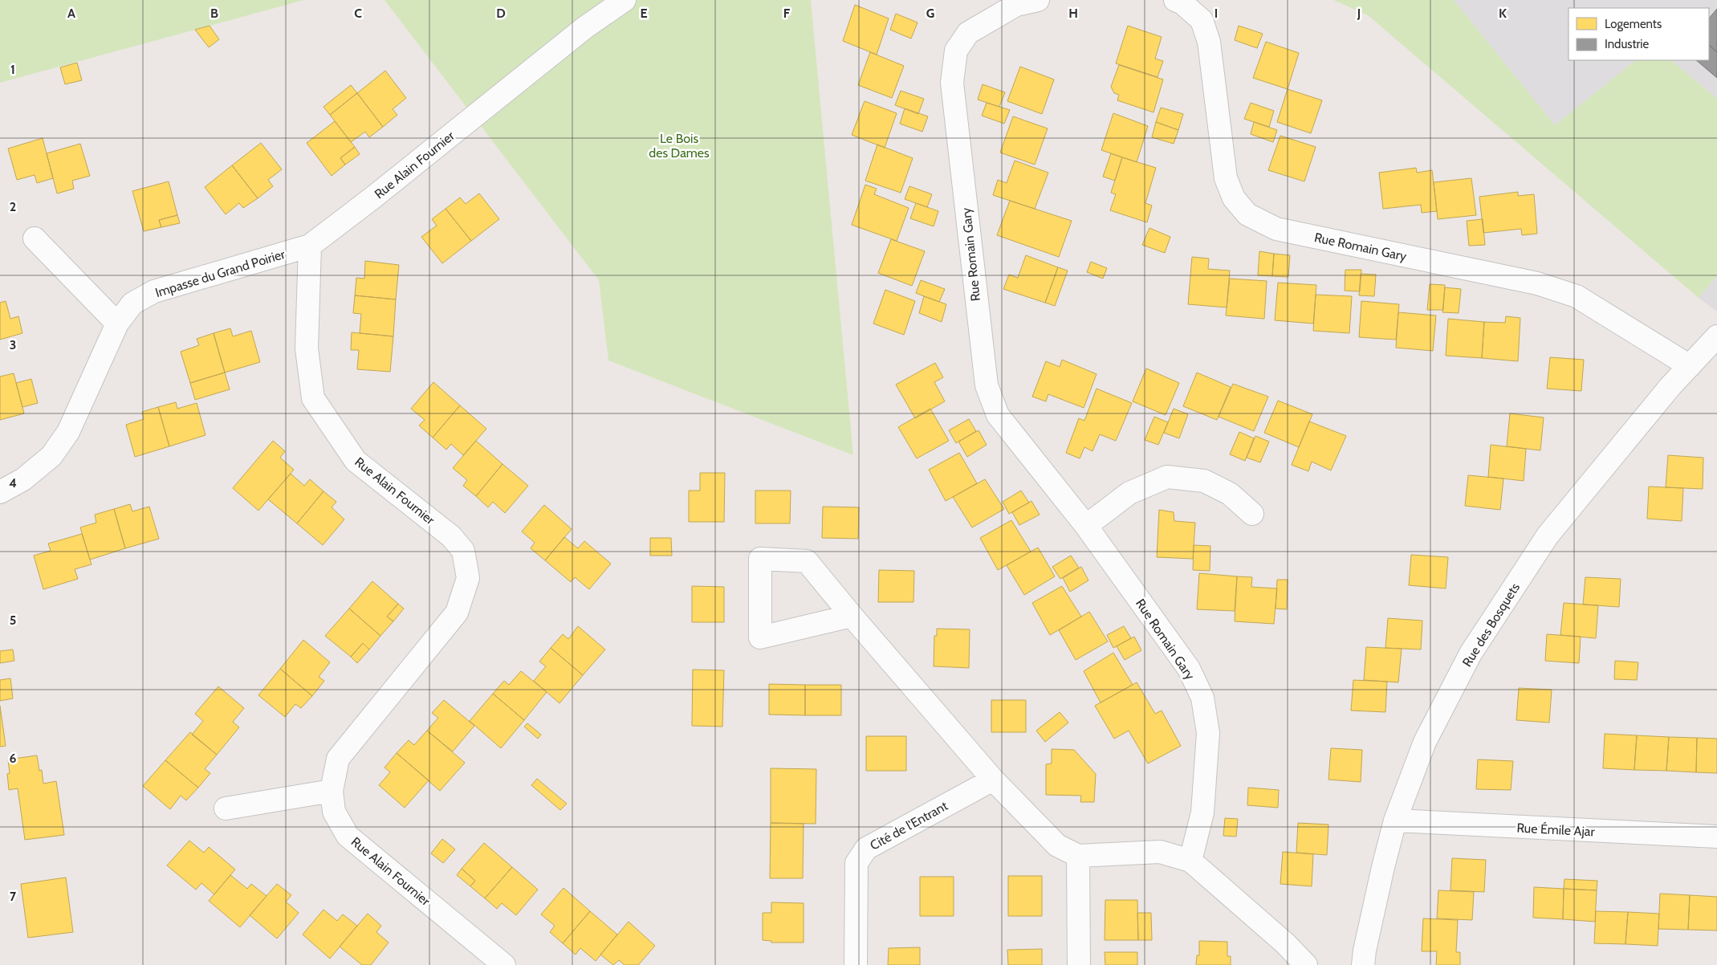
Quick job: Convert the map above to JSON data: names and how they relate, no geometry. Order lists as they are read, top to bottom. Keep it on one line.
{"streets":{"street":["Rue Alain Fournier","Rue Romain Gary","Impasse du Grand Poirier","Rue des Bosquets","Cité de l'Entrant","Rue Émile Ajar"]},"crossings":[["Rue Alain Fournier","Impasse du Grand Poirier"],["Rue Romain Gary","Rue des Bosquets"],["Rue des Bosquets","Rue Émile Ajar"]],"parks":["Le Bois des Dames"],"legend":["Logements","Industrie"],"grid":{"columns":["A","B","C","D","E","F","G","H","I","J","K"],"rows":["1","2","3","4","5","6","7"]}}
